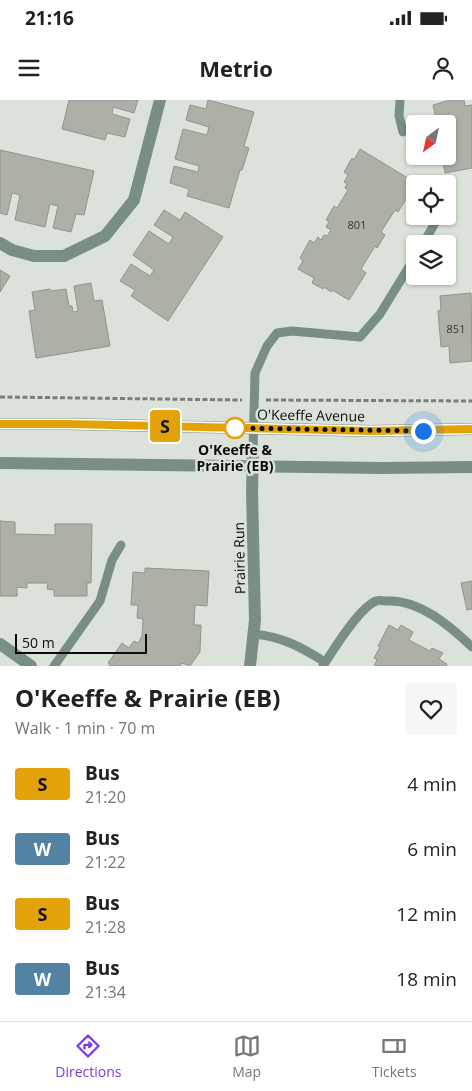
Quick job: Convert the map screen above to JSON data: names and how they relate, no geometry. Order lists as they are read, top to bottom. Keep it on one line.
{"streets":{"street":["O'Keeffe Avenue","Prairie Run"]},"places":["O'Keeffe & Prairie (EB)"],"lines":["bus line S"],"house_numbers":["801","851"],"scale_bar":"50 m","north":"bottom left","page":{"status":"21:16","header":"Metrio","on_map":"S","scale":"50 m","heading":["O'Keeffe & Prairie (EB)","Walk · 1 min · 70 m"],"list":[{"mark":"S","name":"Bus","note":"21:20","value":"4 min"},{"mark":"W","name":"Bus","note":"21:22","value":"6 min"},{"mark":"S","name":"Bus","note":"21:28","value":"12 min"},{"mark":"W","name":"Bus","note":"21:34","value":"18 min"}],"tabs":["Directions","Map","Tickets"]}}
